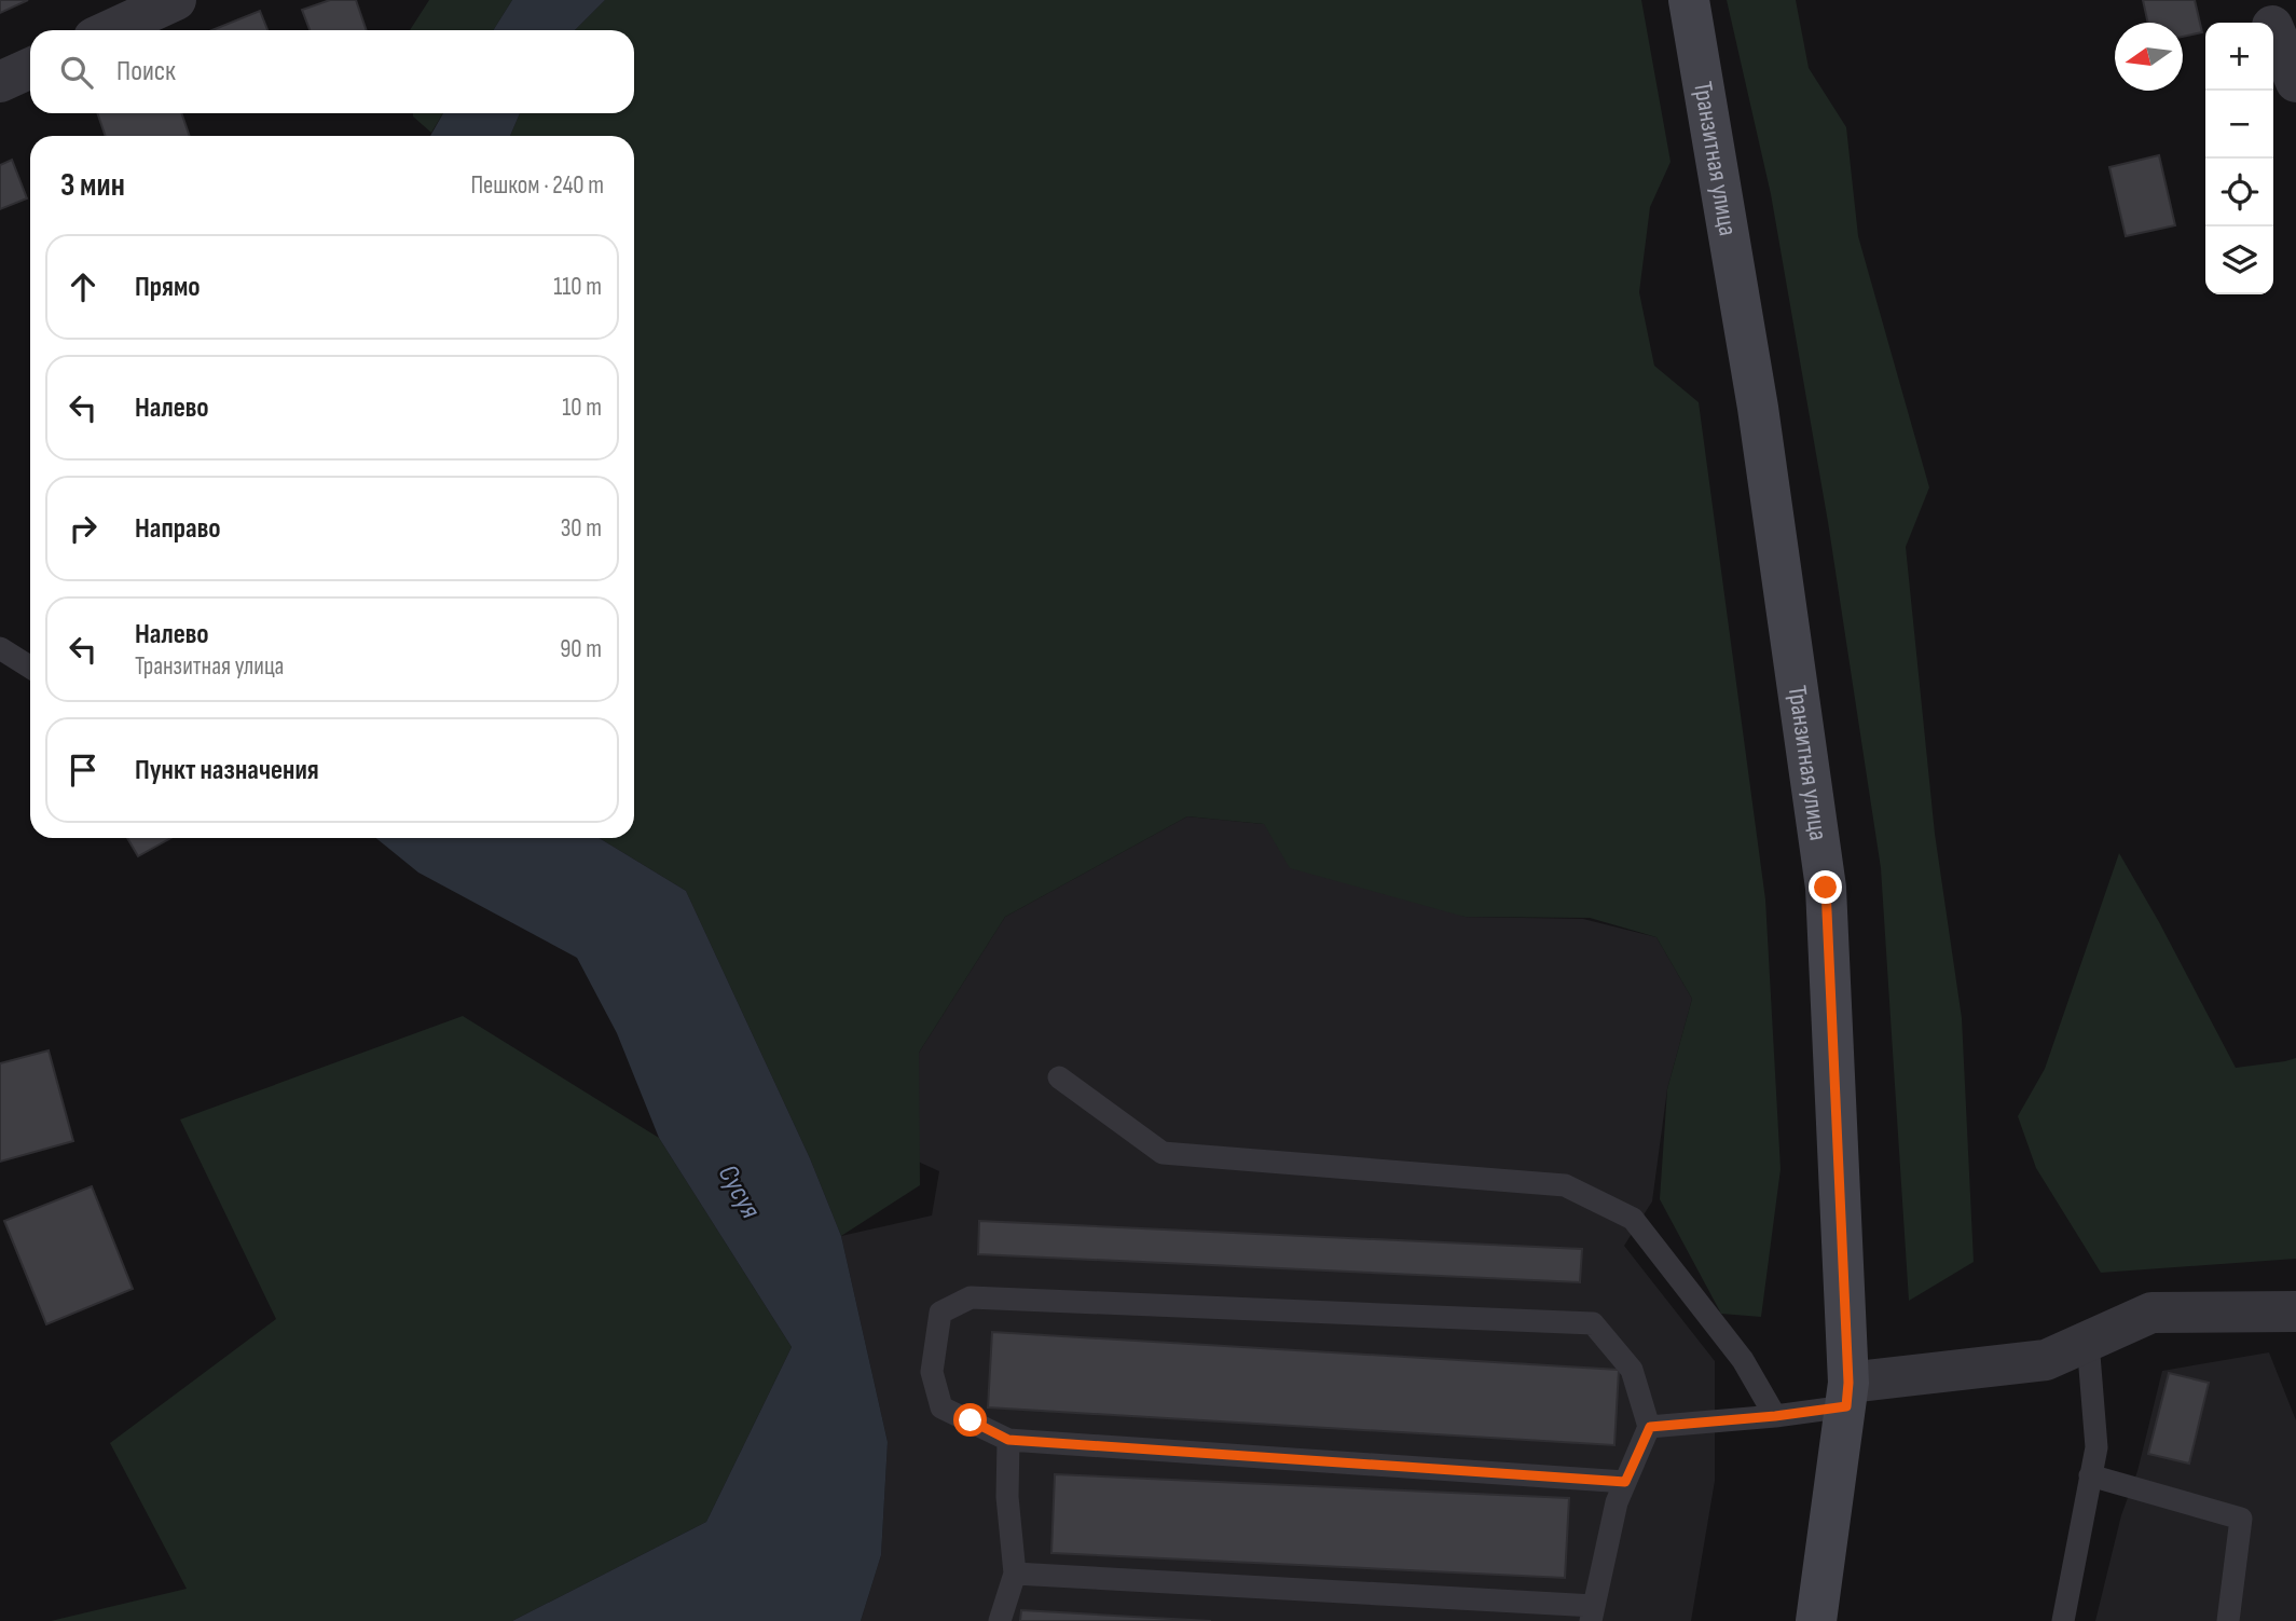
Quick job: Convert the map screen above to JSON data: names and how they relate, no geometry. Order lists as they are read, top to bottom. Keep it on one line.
{"streets":{"main road":["Транзитная улица"]},"water":["Сусуя"],"north":"left","page":{"map_buttons":["+","−"],"search":"Поиск","heading":["3 мин","Пешком · 240 m"],"list":[["Прямо","110 m"],["Налево","10 m"],["Направо","30 m"],["Налево","Транзитная улица","90 m"],"Пункт назначения"]}}
